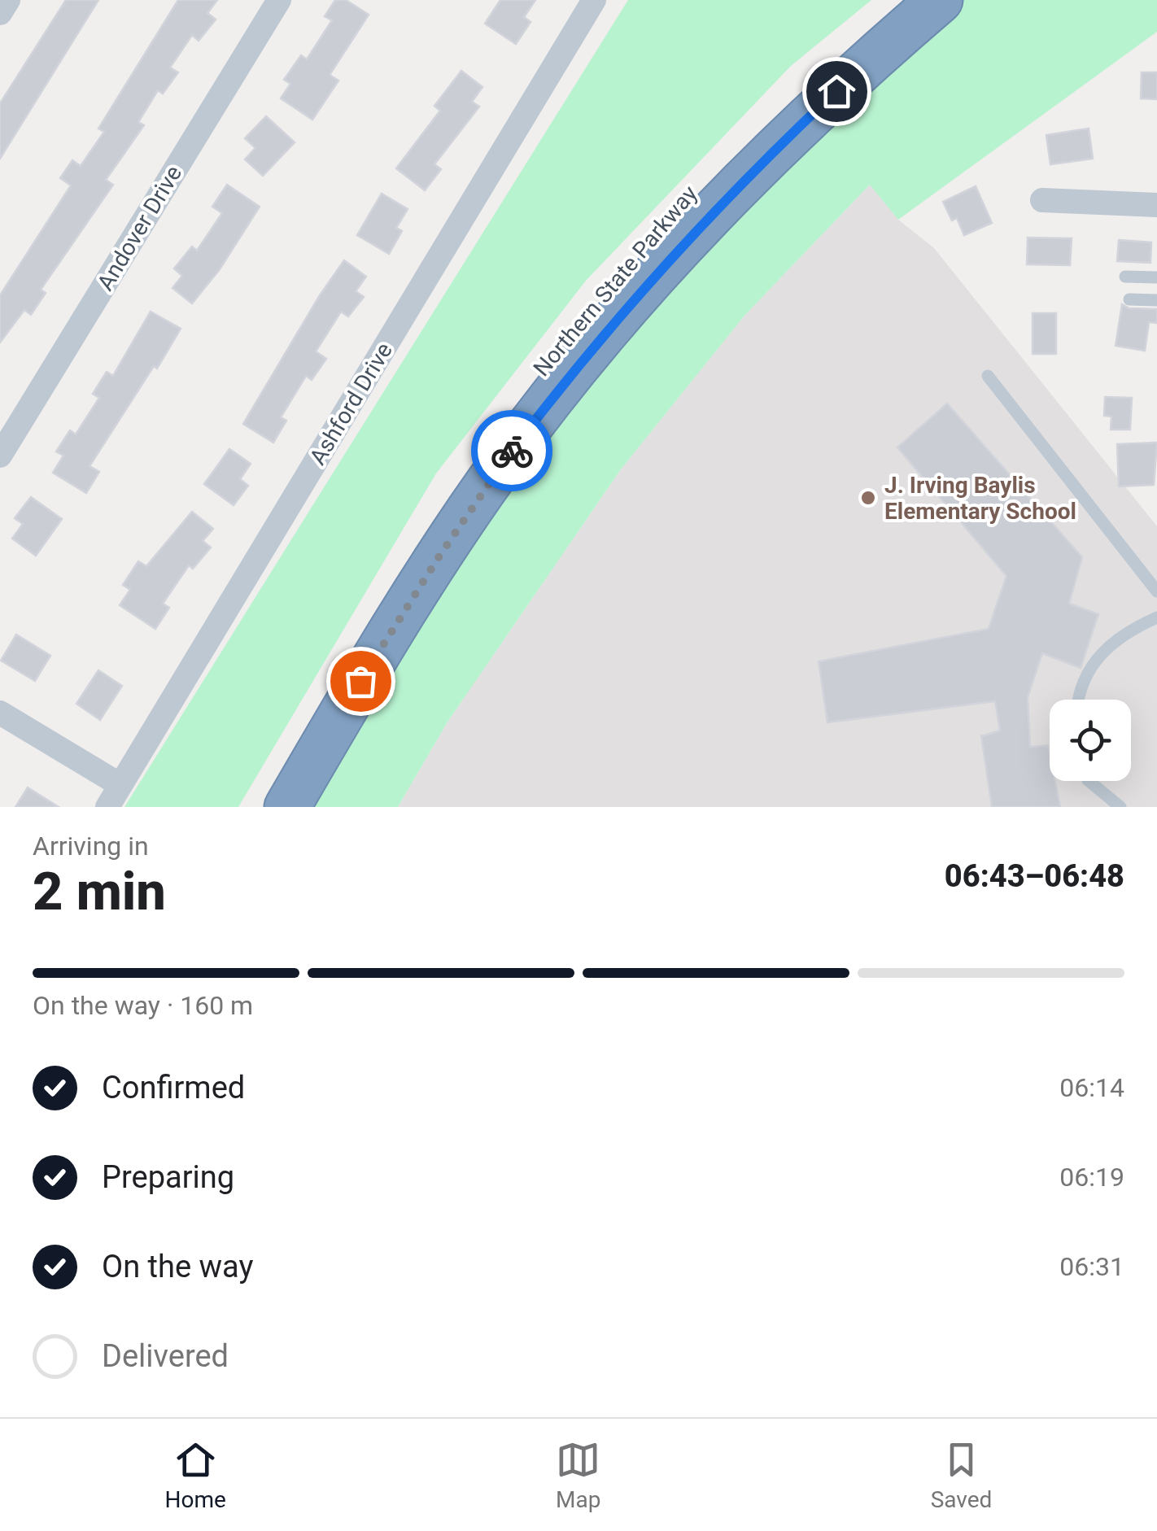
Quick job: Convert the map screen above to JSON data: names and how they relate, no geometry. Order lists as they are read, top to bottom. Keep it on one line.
{"streets":{"highway":["Northern State Parkway"],"street":["Andover Drive","Ashford Drive"]},"places":["J. Irving Baylis Elementary School"],"page":{"heading":["2 min","Arriving in","06:43–06:48"],"bar":"On the way · 160 m","list":[["Confirmed","06:14"],["Preparing","06:19"],["On the way","06:31"],"Delivered"],"tabs":["Home","Map","Saved"]}}
